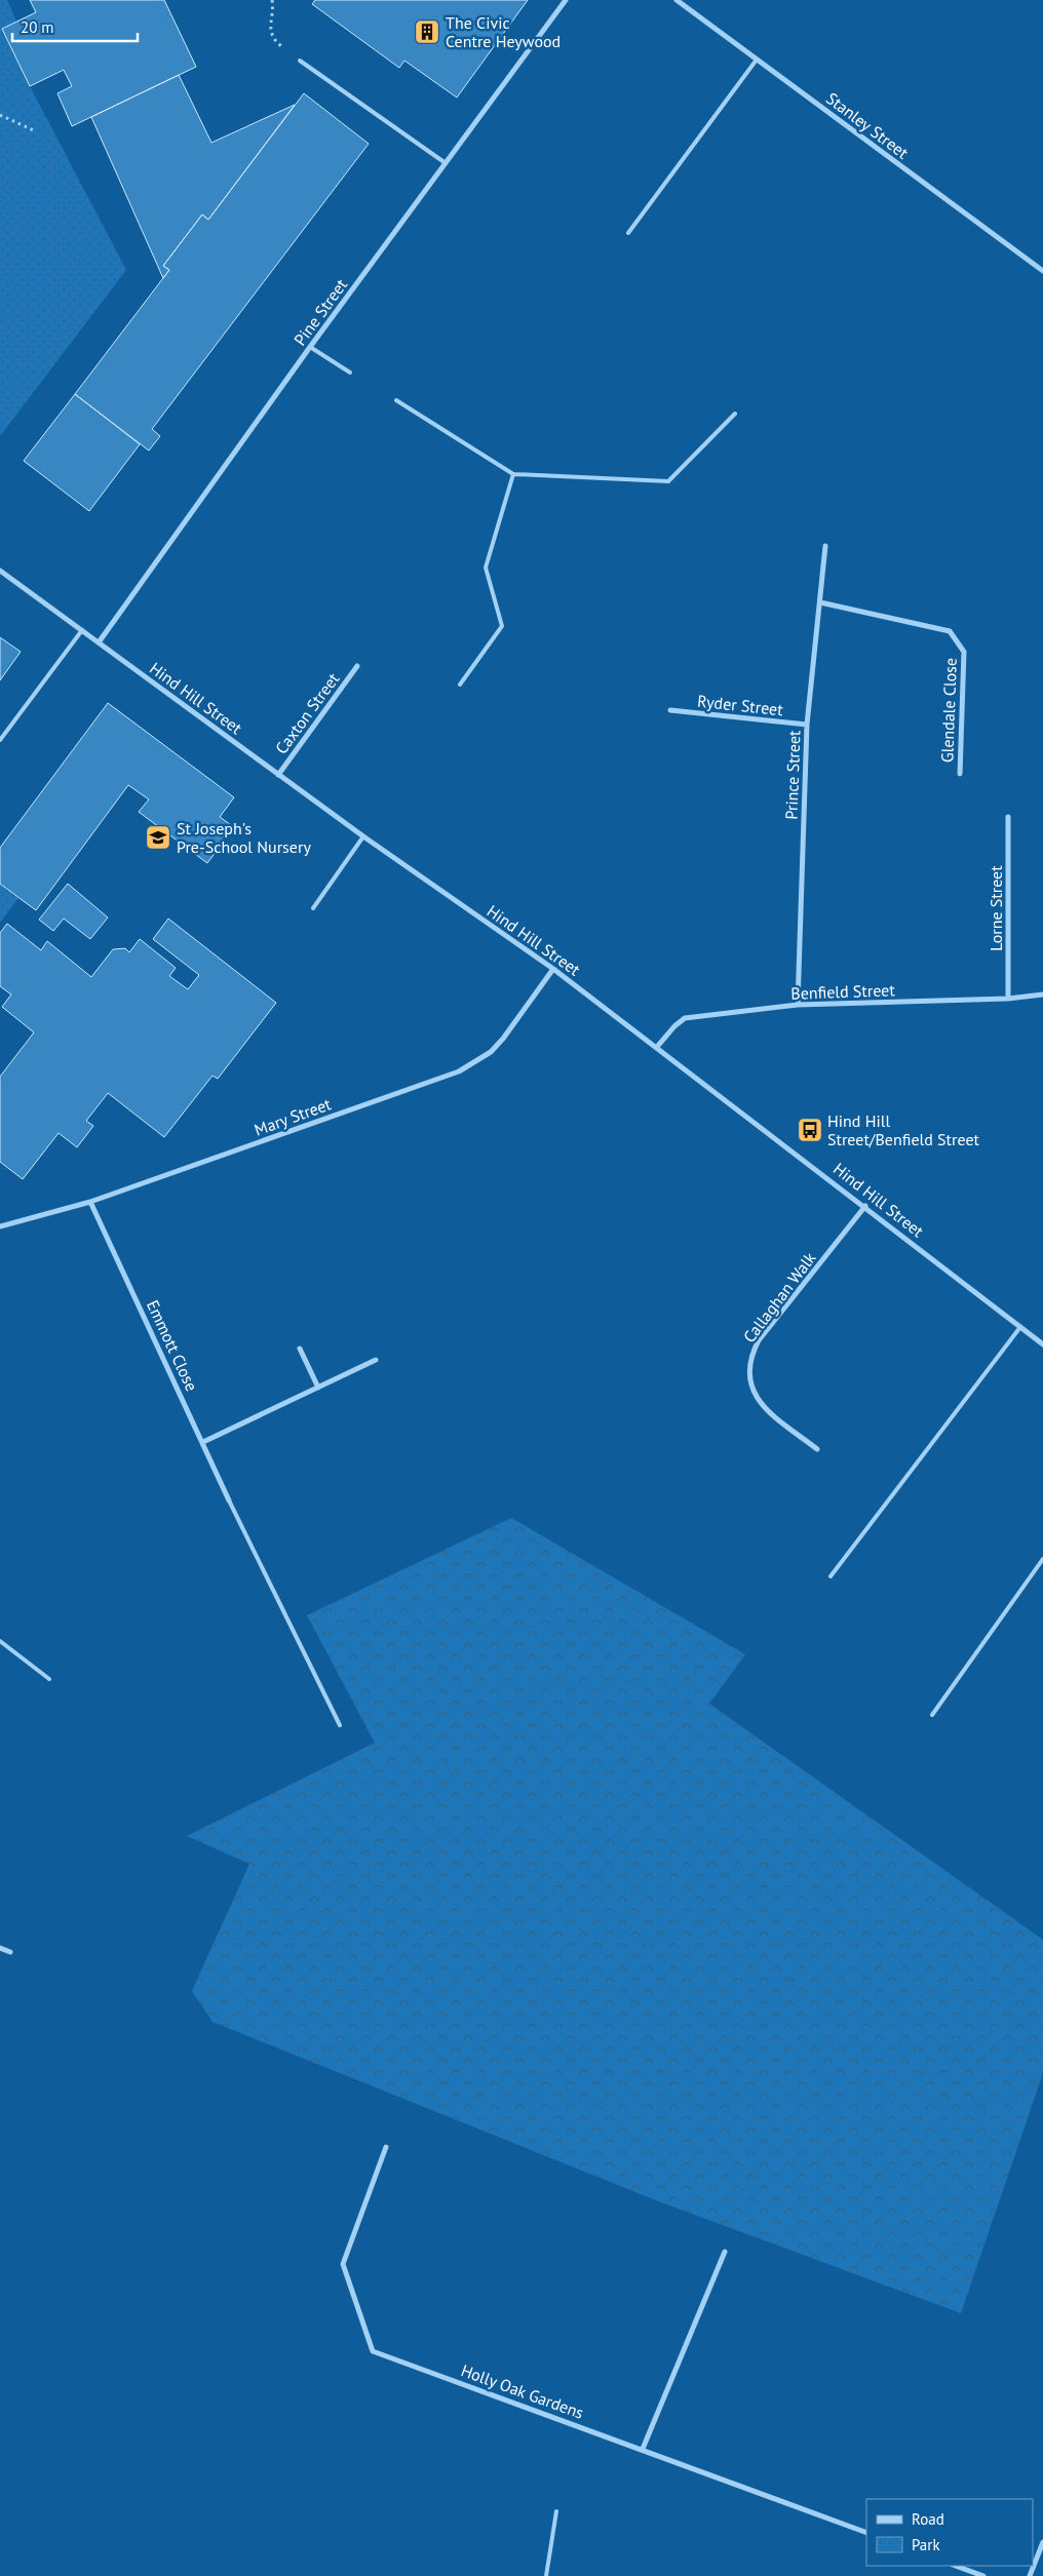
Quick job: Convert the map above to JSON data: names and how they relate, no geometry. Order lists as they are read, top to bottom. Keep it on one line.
{"streets":{"street":["Stanley Street","Pine Street","Hind Hill Street","Ryder Street","Glendale Close","Caxton Street","Prince Street","Lorne Street","Benfield Street","Mary Street","Callaghan Walk","Emmott Close","Holly Oak Gardens"]},"crossings":[["Pine Street","Hind Hill Street"],["Hind Hill Street","Caxton Street"],["Hind Hill Street","Benfield Street"],["Hind Hill Street","Mary Street"],["Hind Hill Street","Callaghan Walk"],["Ryder Street","Prince Street"],["Glendale Close","Prince Street"],["Prince Street","Benfield Street"],["Lorne Street","Benfield Street"],["Mary Street","Emmott Close"]],"places":{"building":["The Civic Centre Heywood"],"school or university":["St Joseph's Pre-School Nursery"],"bus stop":["Hind Hill Street/Benfield Street"]},"legend":["Road","Park"],"scale_bar":"20 m"}
